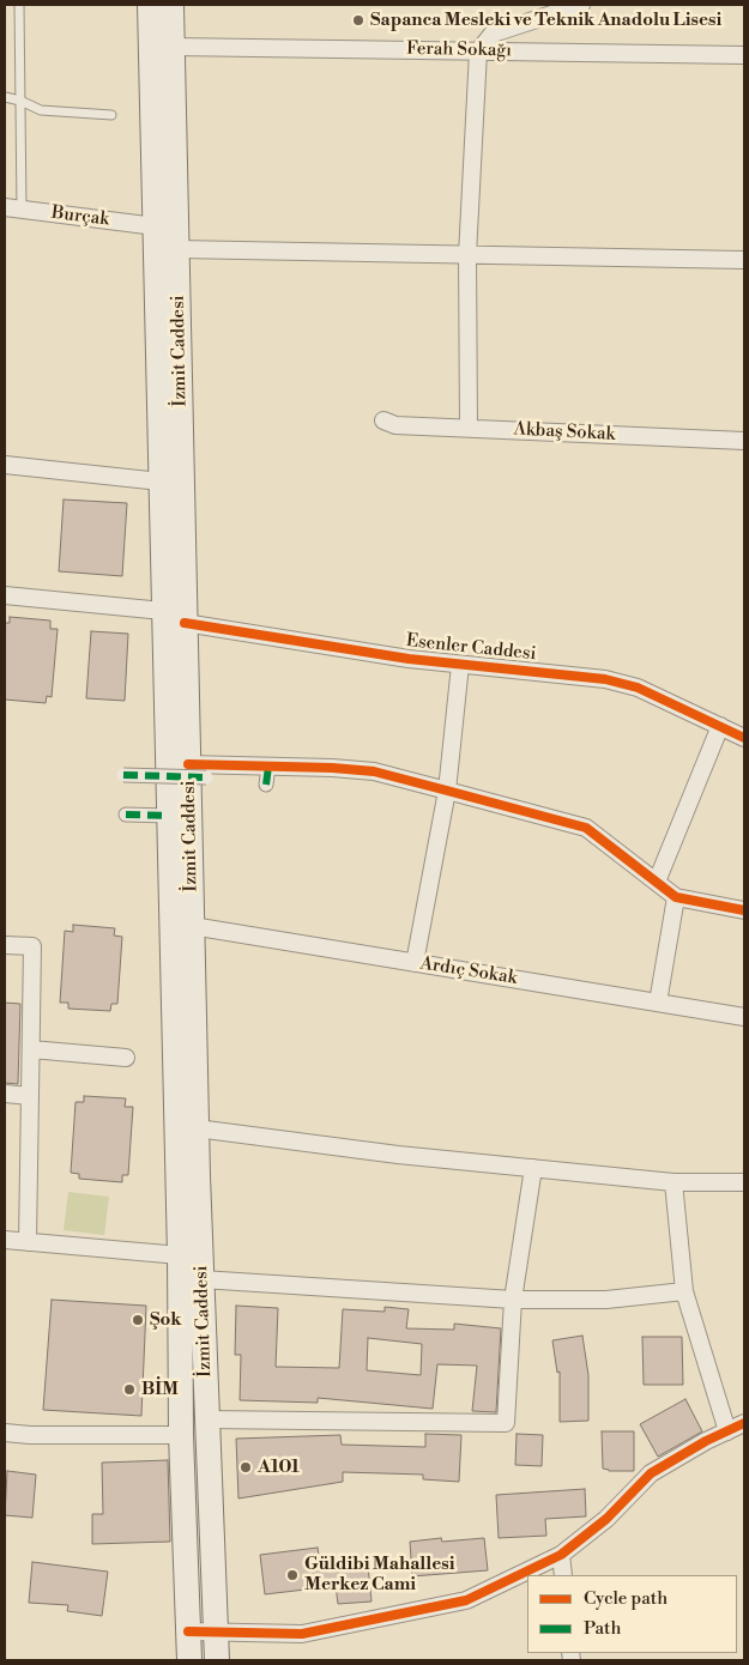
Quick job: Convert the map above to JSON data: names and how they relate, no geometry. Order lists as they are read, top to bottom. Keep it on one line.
{"streets":{"main road":["İzmit Caddesi"],"street":["Ferah Sokağı","Burçak","Akbaş Sokak","Esenler Caddesi","Ardıç Sokak"]},"crossings":[["Ferah Sokağı","İzmit Caddesi"],["Burçak","İzmit Caddesi"],["İzmit Caddesi","Esenler Caddesi"],["İzmit Caddesi","Ardıç Sokak"]],"places":["Sapanca Mesleki ve Teknik Anadolu Lisesi","Şok","BİM","A101","Güldibi Mahallesi Merkez Cami"],"legend":["Cycle path","Path"]}
